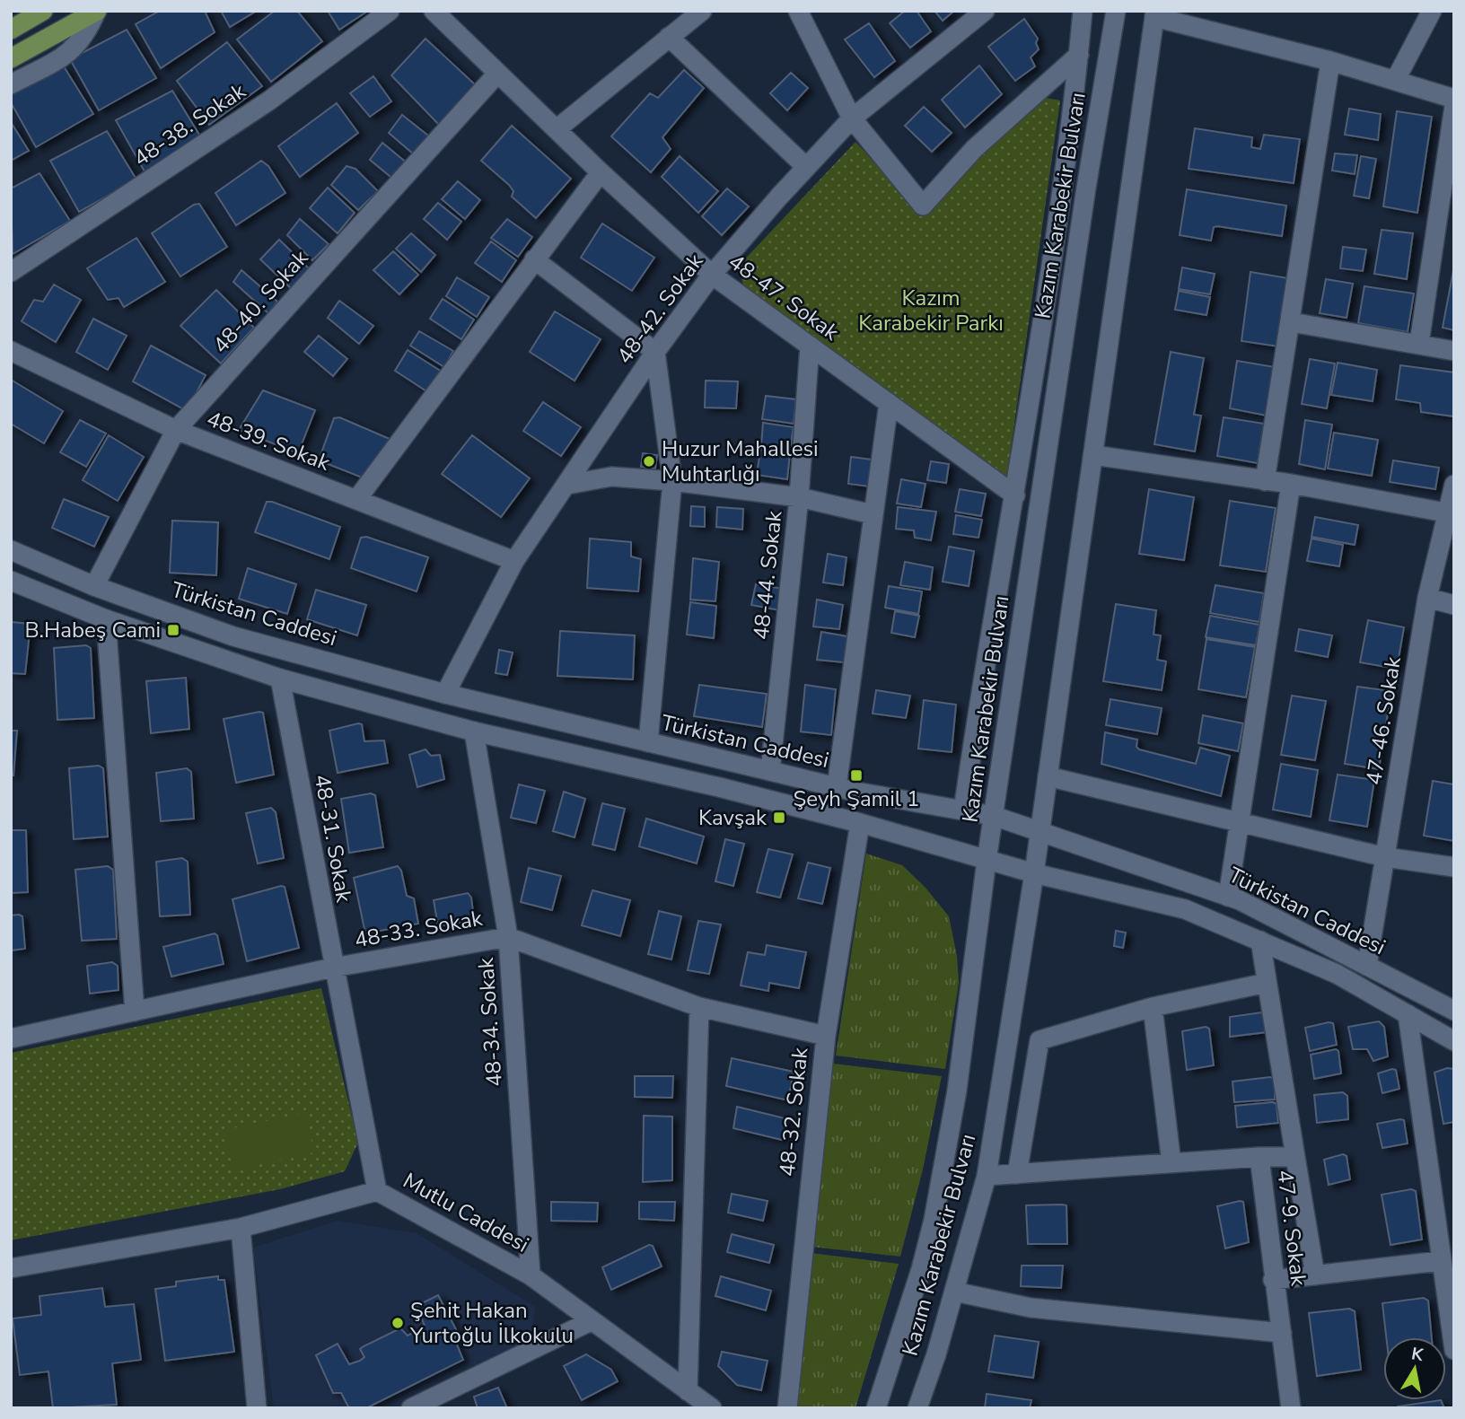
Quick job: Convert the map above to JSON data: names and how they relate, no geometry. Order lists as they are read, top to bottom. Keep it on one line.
{"streets":{"street":["48-38. Sokak","Kazım Karabekir Bulvarı","48-47. Sokak","48-40. Sokak","48-42. Sokak","48-39. Sokak","48-44. Sokak","Türkistan Caddesi","47-46. Sokak","48-31. Sokak","48-33. Sokak","48-34. Sokak","48-32. Sokak","Mutlu Caddesi","47-9. Sokak"]},"crossings":[["Kazım Karabekir Bulvarı","Türkistan Caddesi"],["48-47. Sokak","48-40. Sokak"],["48-47. Sokak","48-42. Sokak"],["48-47. Sokak","48-44. Sokak"],["48-40. Sokak","48-39. Sokak"],["48-40. Sokak","Türkistan Caddesi"],["48-42. Sokak","48-39. Sokak"],["48-42. Sokak","Türkistan Caddesi"],["48-44. Sokak","Türkistan Caddesi"],["Türkistan Caddesi","47-46. Sokak"],["Türkistan Caddesi","48-31. Sokak"],["Türkistan Caddesi","48-34. Sokak"],["Türkistan Caddesi","48-32. Sokak"],["Türkistan Caddesi","47-9. Sokak"],["48-31. Sokak","48-33. Sokak"],["48-31. Sokak","Mutlu Caddesi"],["48-33. Sokak","48-34. Sokak"],["48-33. Sokak","48-32. Sokak"],["48-34. Sokak","Mutlu Caddesi"]],"parks":["Kazım Karabekir Parkı"],"places":{"other":["Huzur Mahallesi Muhtarlığı","Şehit Hakan Yurtoğlu İlkokulu"],"transit":["B.Habeş Cami","Şeyh Şamil 1","Kavşak"]},"north":"top"}
